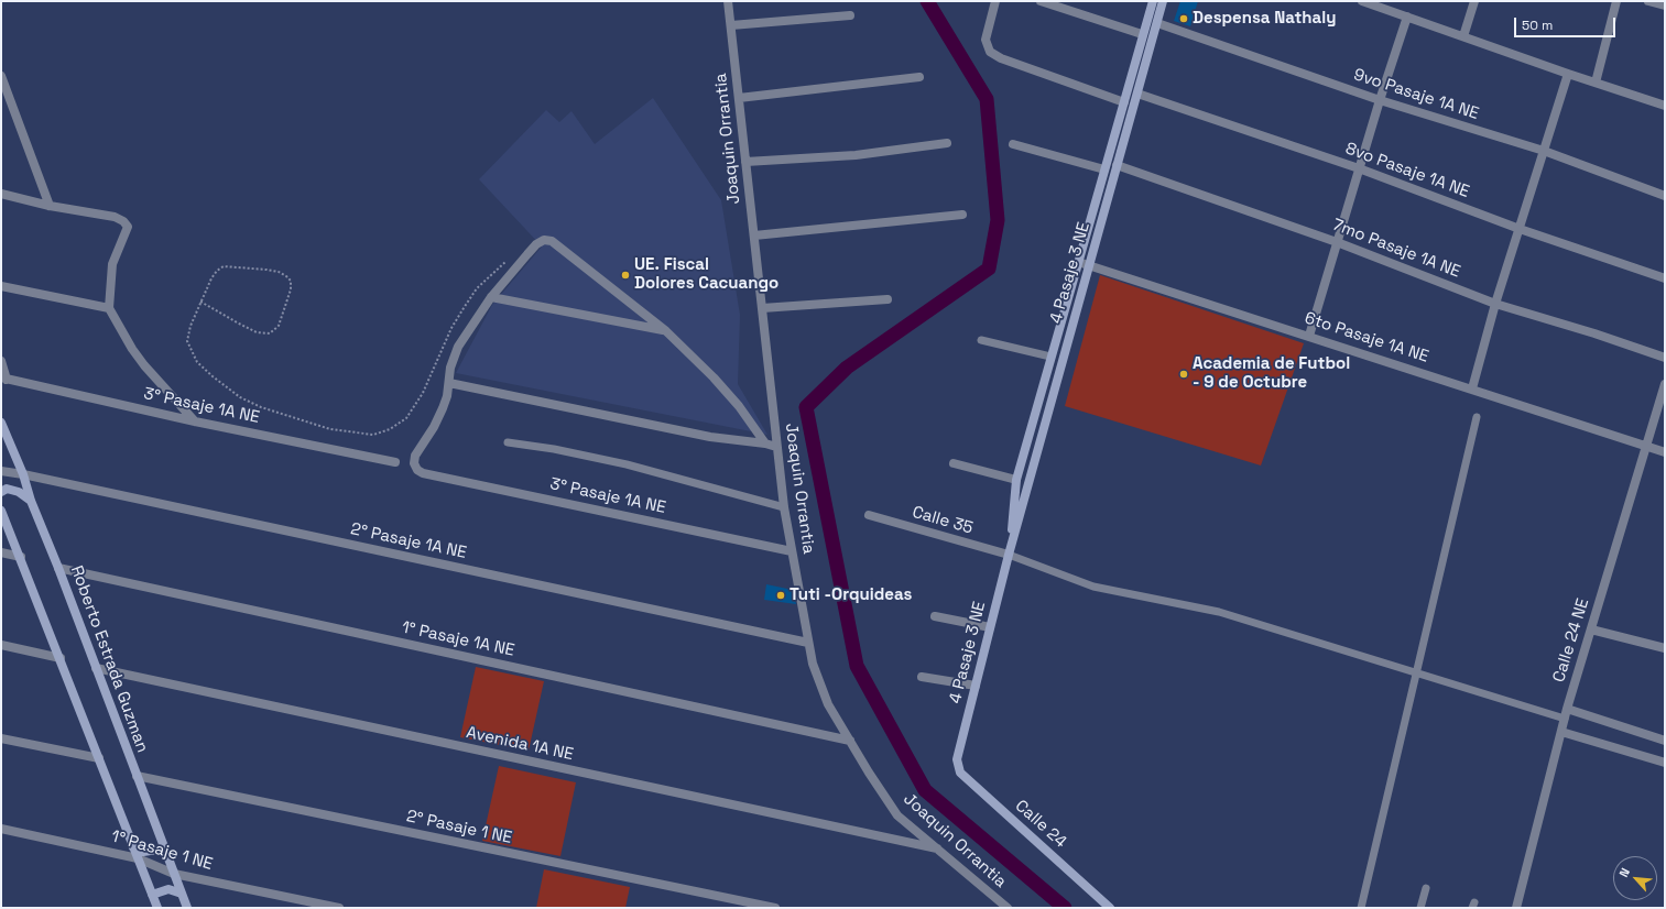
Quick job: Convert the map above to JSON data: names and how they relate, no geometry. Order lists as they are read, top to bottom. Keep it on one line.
{"streets":{"street":["9vo Pasaje 1A NE","Joaquin Orrantia","8vo Pasaje 1A NE","7mo Pasaje 1A NE","4 Pasaje 3 NE","6to Pasaje 1A NE","3° Pasaje 1A NE","Calle 35","2° Pasaje 1A NE","1° Pasaje 1A NE","Calle 24 NE","Roberto Estrada Guzman","Avenida 1A NE","Calle 24","2° Pasaje 1 NE","1° Pasaje 1 NE"]},"crossings":[["9vo Pasaje 1A NE","4 Pasaje 3 NE"],["Joaquin Orrantia","3° Pasaje 1A NE"],["Joaquin Orrantia","2° Pasaje 1A NE"],["Joaquin Orrantia","1° Pasaje 1A NE"],["Joaquin Orrantia","Avenida 1A NE"],["8vo Pasaje 1A NE","4 Pasaje 3 NE"],["7mo Pasaje 1A NE","4 Pasaje 3 NE"],["4 Pasaje 3 NE","6to Pasaje 1A NE"],["4 Pasaje 3 NE","Calle 35"],["4 Pasaje 3 NE","Calle 24"],["6to Pasaje 1A NE","Calle 24 NE"],["2° Pasaje 1A NE","Roberto Estrada Guzman"],["1° Pasaje 1A NE","Roberto Estrada Guzman"],["Roberto Estrada Guzman","Avenida 1A NE"],["Roberto Estrada Guzman","2° Pasaje 1 NE"],["Roberto Estrada Guzman","1° Pasaje 1 NE"]],"places":["Despensa Nathaly","UE. Fiscal Dolores Cacuango","Academia de Futbol - 9 de Octubre","Tuti -Orquideas"],"scale_bar":"50 m","north":"top left"}
